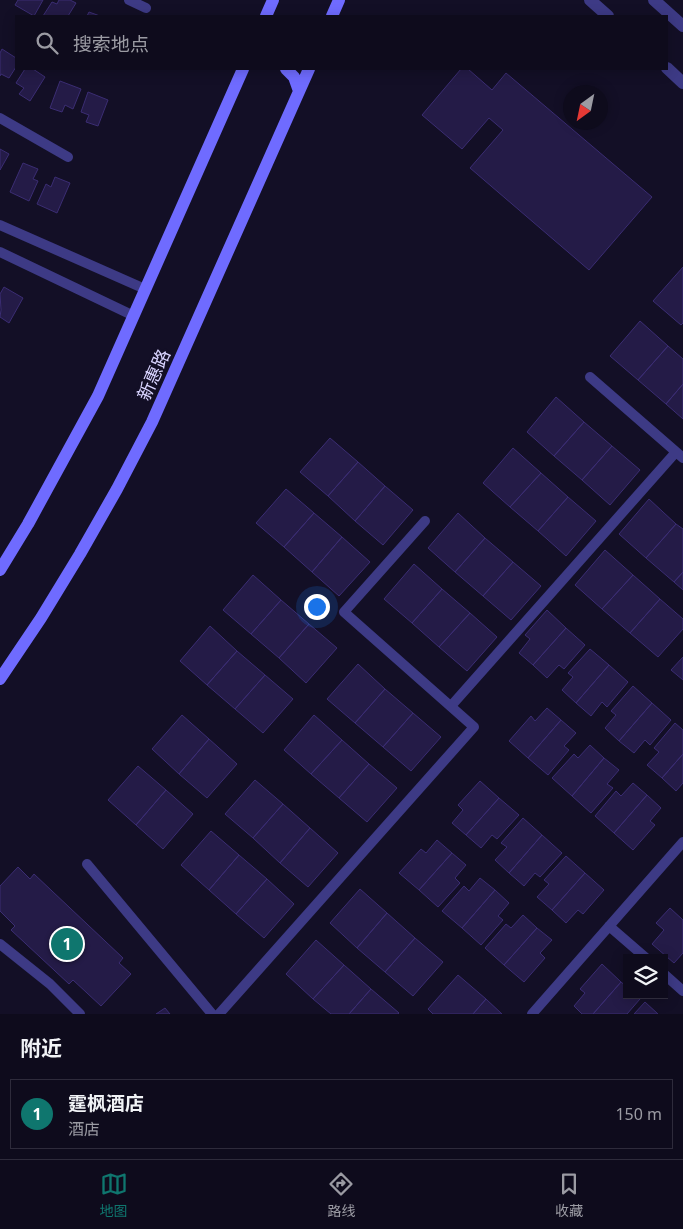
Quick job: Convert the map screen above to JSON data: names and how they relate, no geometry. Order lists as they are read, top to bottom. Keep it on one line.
{"streets":{"main road":["新惠路"]},"north":"bottom left","page":{"search":"搜索地点","pins":"1","heading":"附近","list":[{"mark":"1","name":"霆枫酒店","note":"酒店","value":"150 m"}],"nav":["地图","路线","收藏"]}}
